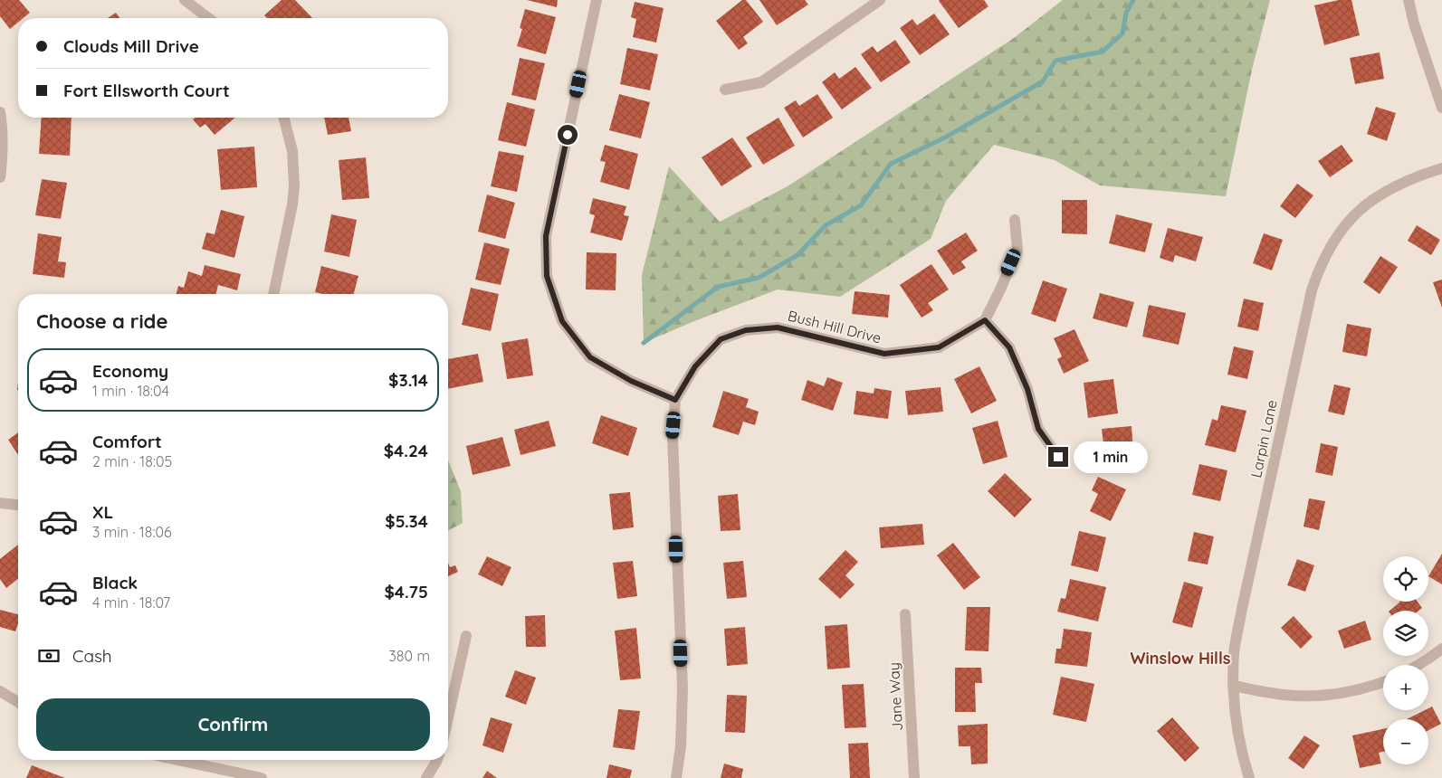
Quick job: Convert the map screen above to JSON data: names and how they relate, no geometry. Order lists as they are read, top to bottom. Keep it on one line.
{"streets":{"street":["Bush Hill Drive","Larpin Lane","Jane Way"]},"districts":["Winslow Hills"],"page":{"banner":["Clouds Mill Drive","Fort Ellsworth Court"],"heading":"Choose a ride","list":[{"name":"Economy","note":"1 min · 18:04","value":"$3.14"},{"name":"Comfort","note":"2 min · 18:05","value":"$4.24"},{"name":"XL","note":"3 min · 18:06","value":"$5.34"},{"name":"Black","note":"4 min · 18:07","value":"$4.75"}],"bubble":"1 min","map_buttons":["+","−"],"pay":["Cash","380 m"],"buttons":"Confirm"}}
